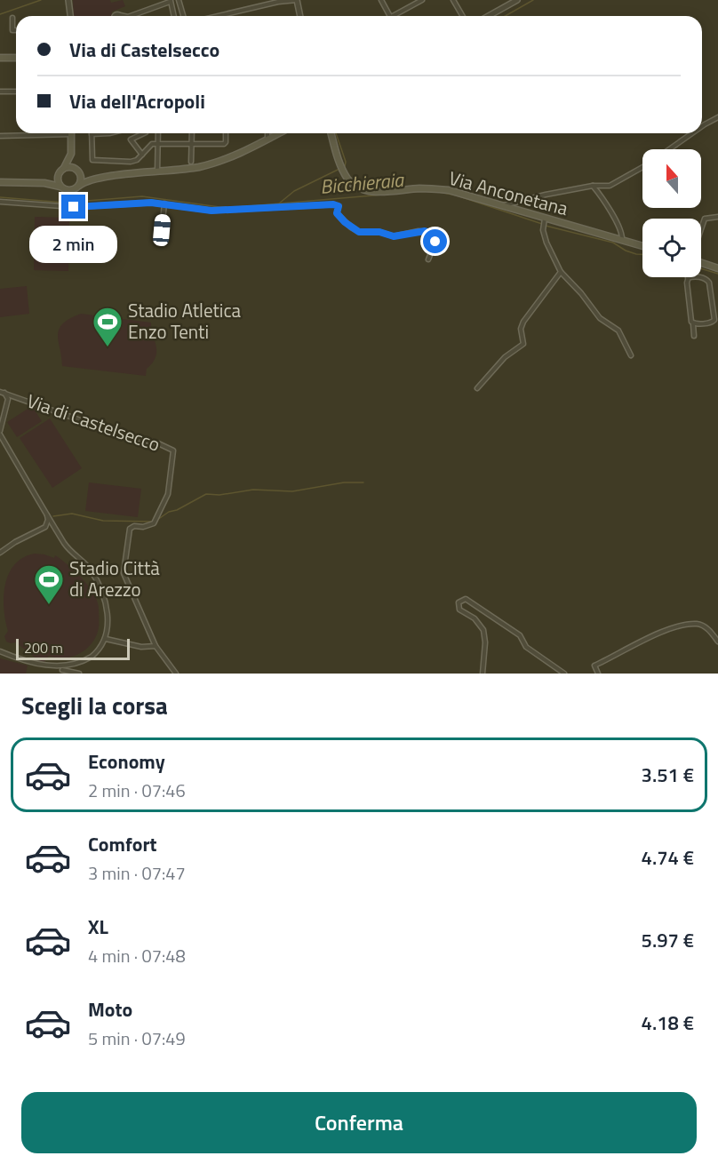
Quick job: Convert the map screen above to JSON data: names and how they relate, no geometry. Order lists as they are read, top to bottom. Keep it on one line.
{"streets":{"main road":["Via Anconetana"],"street":["Via di Castelsecco"]},"water":["Bicchieraia"],"places":{"sports":["Stadio Atletica Enzo Tenti","Stadio Città di Arezzo"]},"scale_bar":"200 m","north":"top","page":{"banner":["Via di Castelsecco","Via dell'Acropoli"],"bubble":"2 min","scale":"200 m","heading":"Scegli la corsa","list":[{"name":"Economy","note":"2 min · 07:46","value":"3.51 €"},{"name":"Comfort","note":"3 min · 07:47","value":"4.74 €"},{"name":"XL","note":"4 min · 07:48","value":"5.97 €"},{"name":"Moto","note":"5 min · 07:49","value":"4.18 €"}],"buttons":"Conferma"}}
